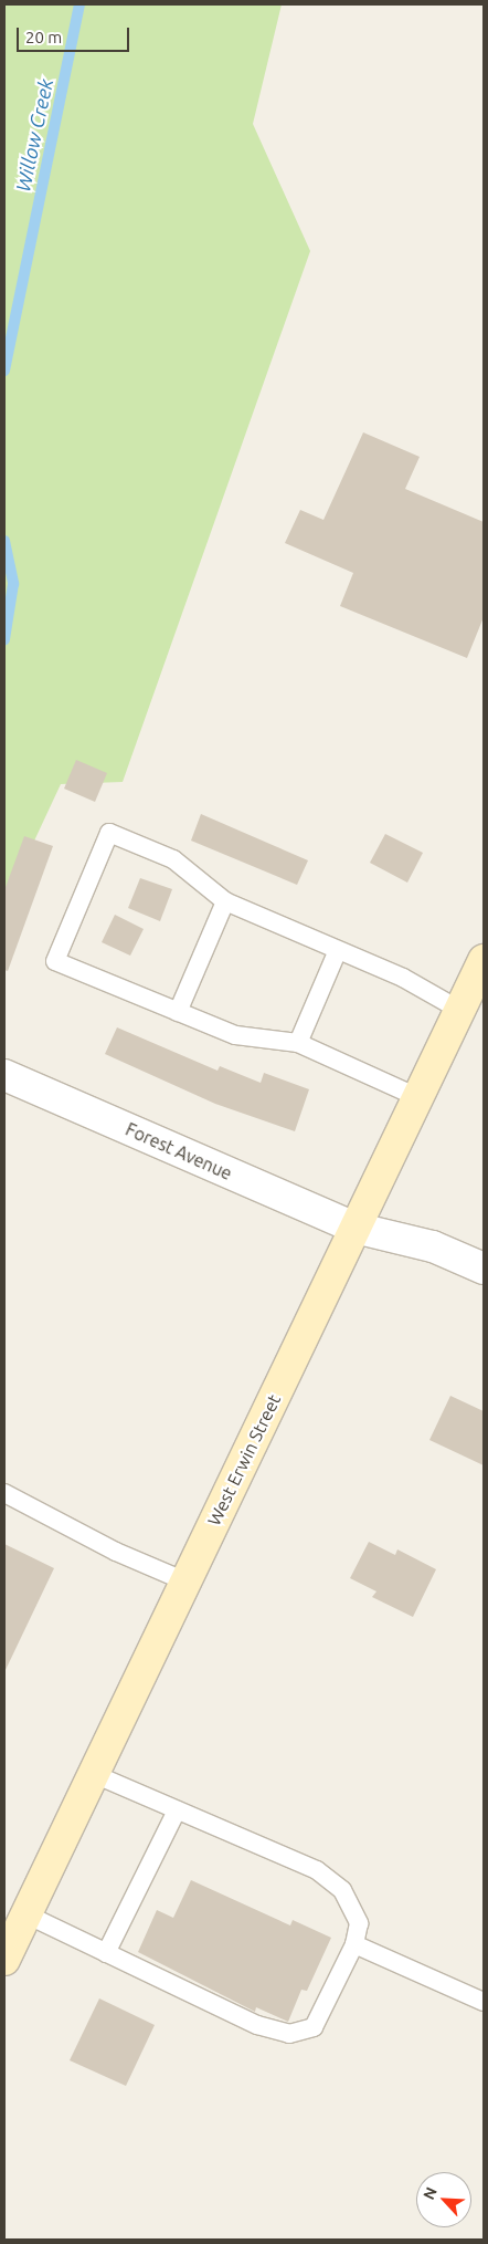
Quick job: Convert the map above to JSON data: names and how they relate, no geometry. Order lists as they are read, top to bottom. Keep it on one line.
{"streets":{"main road":["West Erwin Street"],"street":["Forest Avenue"]},"crossings":[["Forest Avenue","West Erwin Street"]],"water":["Willow Creek"],"scale_bar":"20 m","north":"top left"}
